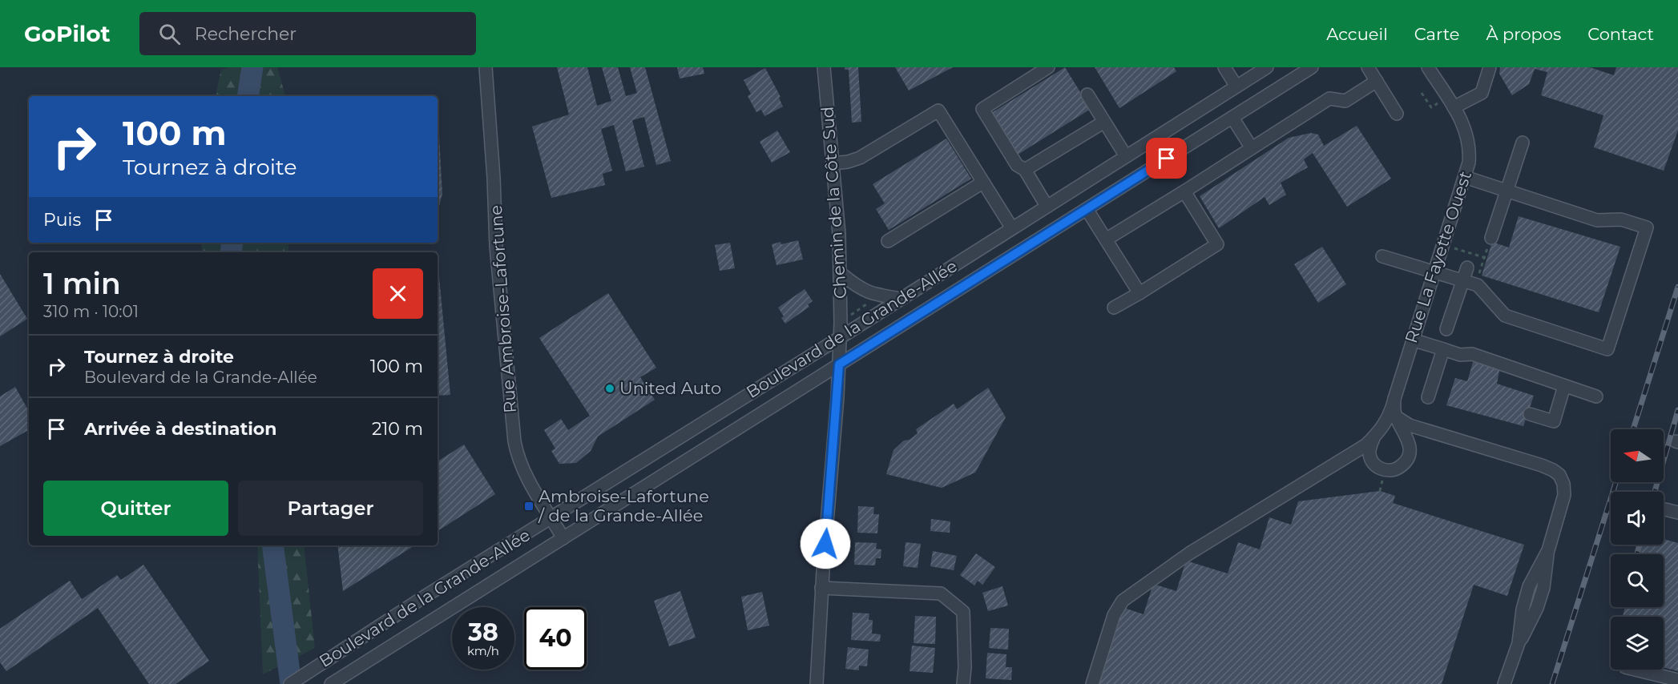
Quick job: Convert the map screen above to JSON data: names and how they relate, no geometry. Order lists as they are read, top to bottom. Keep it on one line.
{"streets":{"street":["Chemin de la Côte Sud","Rue La Fayette Ouest","Rue Ambroise-Lafortune","Boulevard de la Grande-Allée"]},"crossings":[["Chemin de la Côte Sud","Boulevard de la Grande-Allée"],["Rue Ambroise-Lafortune","Boulevard de la Grande-Allée"]],"places":{"other":["United Auto"],"transit":["Ambroise-Lafortune / de la Grande-Allée"]},"north":"left","page":{"header":"GoPilot","search":"Rechercher","nav":["Accueil","Carte","À propos","Contact"],"turn":["100 m","Tournez à droite"],"then":"Puis","heading":["1 min","310 m · 10:01"],"list":[{"name":"Tournez à droite","note":"Boulevard de la Grande-Allée","value":"100 m"},{"name":"Arrivée à destination","value":"210 m"}],"buttons":["Quitter","Partager"],"speed":"38 km/h","limit":"40"}}
